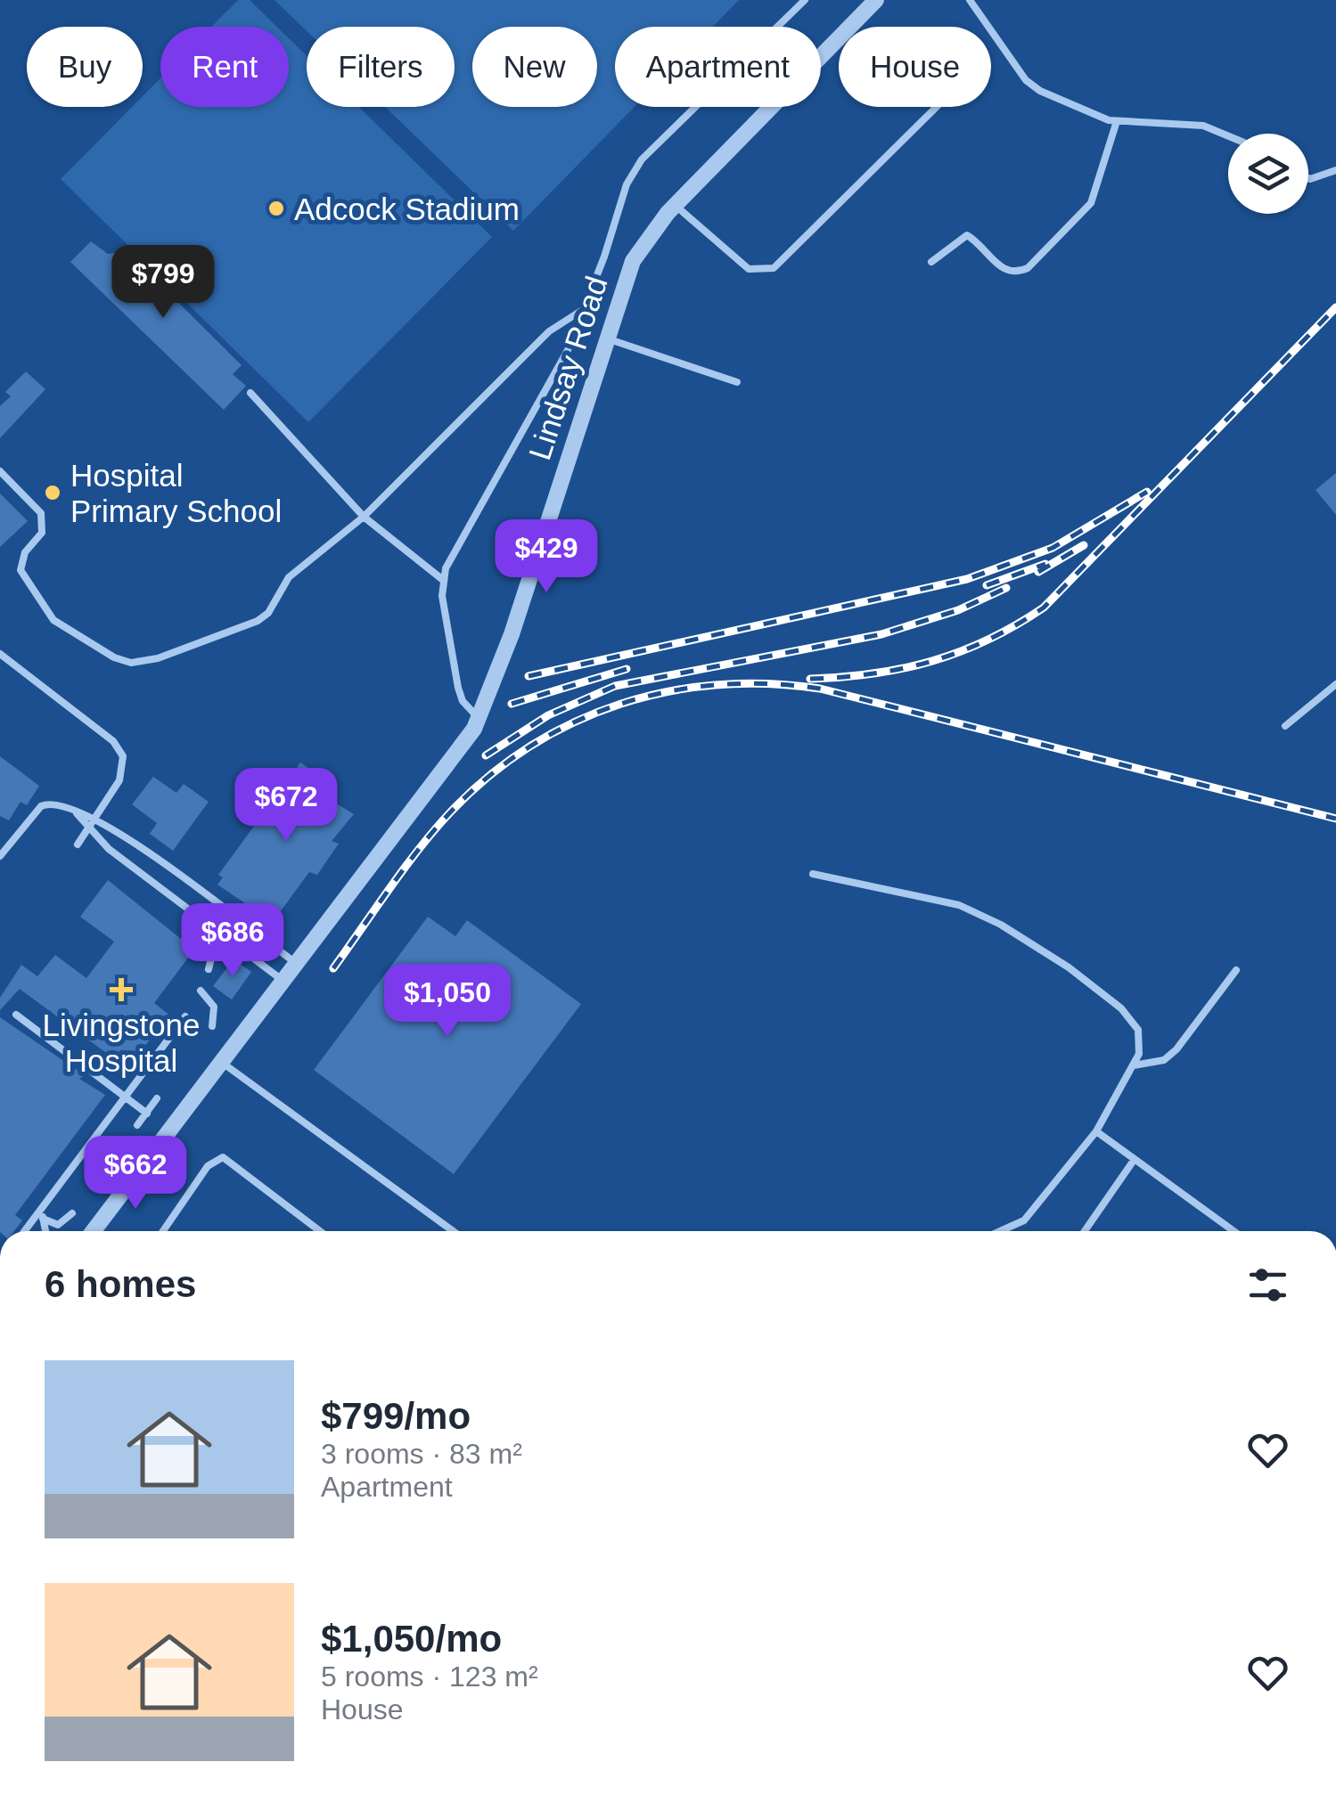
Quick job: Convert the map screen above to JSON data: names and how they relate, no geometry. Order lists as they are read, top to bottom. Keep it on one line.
{"streets":{"street":["Lindsay Road"]},"places":{"other":["Adcock Stadium","Hospital Primary School"],"health":["Livingstone Hospital"]},"page":{"chip":["Buy","Rent","Filters","New","Apartment","House"],"price":["$799","$429","$672","$686","$1,050","$662"],"heading":"6 homes","list":[{"name":"$799/mo","note":"3 rooms · 83 m² · Apartment"},{"name":"$1,050/mo","note":"5 rooms · 123 m² · House"}]}}
